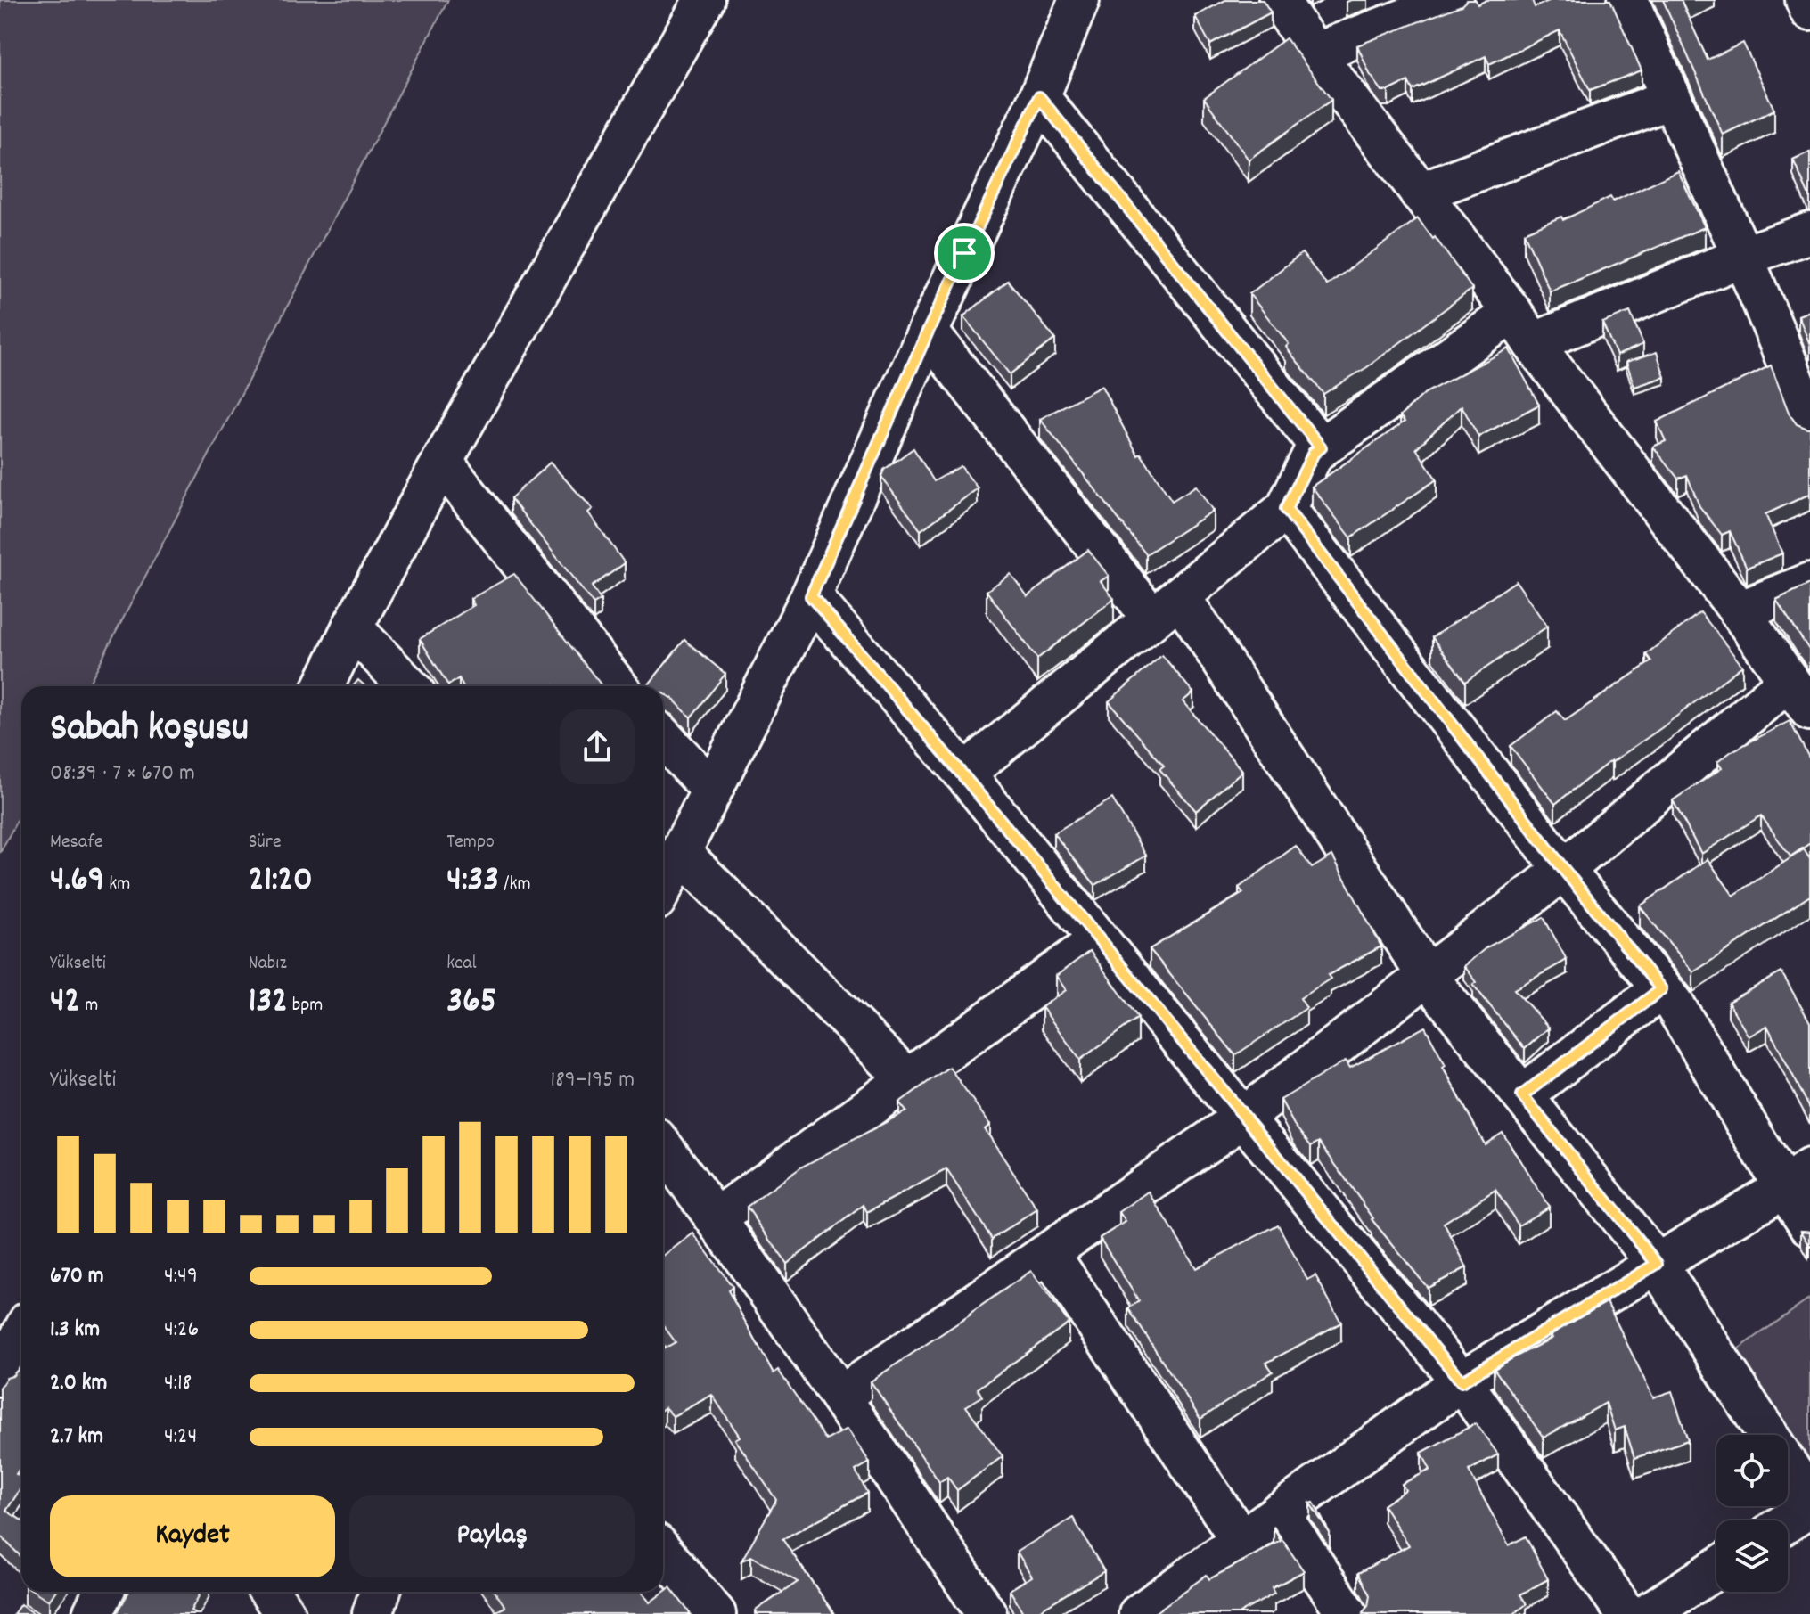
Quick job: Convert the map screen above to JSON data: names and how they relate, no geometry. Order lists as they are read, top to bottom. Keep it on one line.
{"page":{"heading":["Sabah koşusu","08:39 · 7 × 670 m"],"stats":[["Mesafe","4.69 km"],["Süre","21:20"],["Tempo","4:33 /km"],["Yükselti","42 m"],["Nabız","132 bpm"],["kcal","365"]],"chart":["Yükselti","189–195 m"],"list":[{"name":"670 m","note":"4:49"},{"name":"1.3 km","note":"4:26"},{"name":"2.0 km","note":"4:18"},{"name":"2.7 km","note":"4:24"}],"buttons":["Kaydet","Paylaş"]}}
